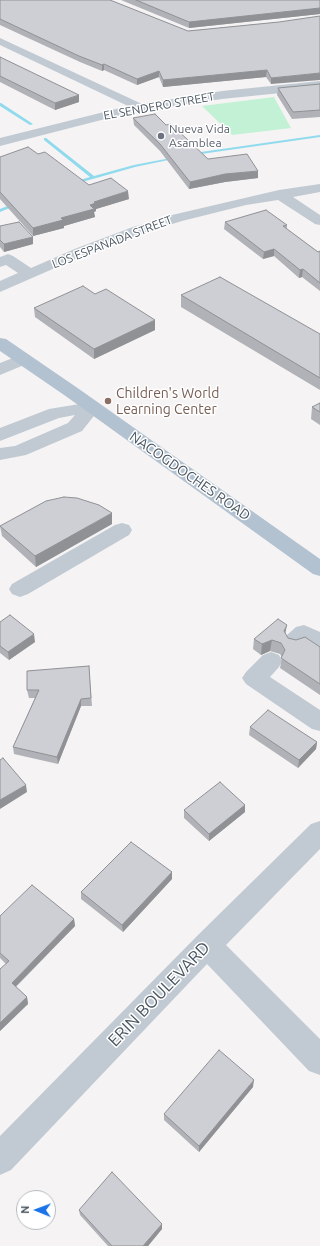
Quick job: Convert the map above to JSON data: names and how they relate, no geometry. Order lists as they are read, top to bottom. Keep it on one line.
{"streets":{"main road":["NACOGDOCHES ROAD"],"street":["EL SENDERO STREET","LOS ESPANADA STREET","ERIN BOULEVARD"]},"places":["Nueva Vida Asamblea","Children's World Learning Center"],"north":"left"}
